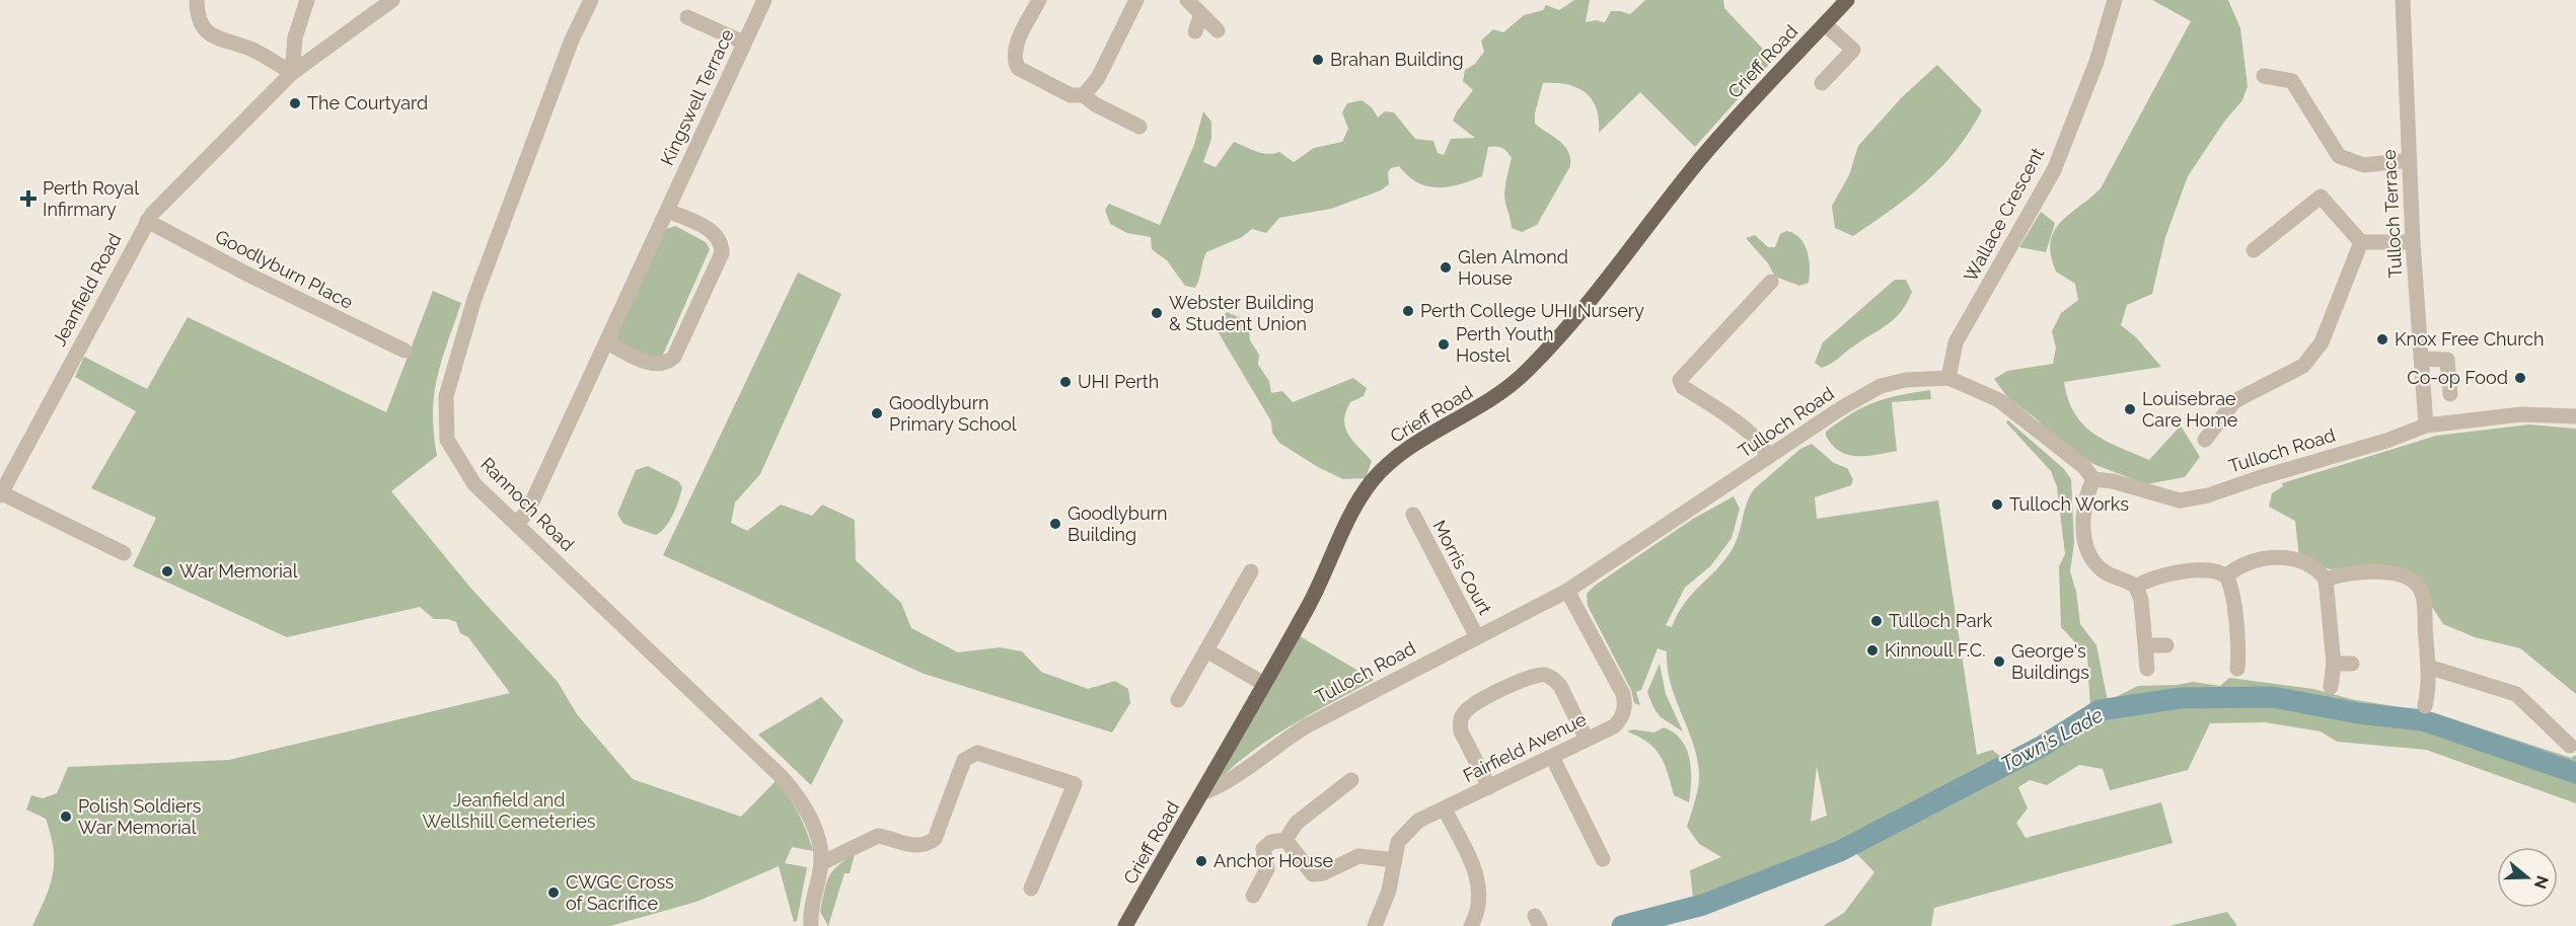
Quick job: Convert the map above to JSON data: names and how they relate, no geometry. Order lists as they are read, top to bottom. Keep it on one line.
{"streets":{"main road":["Crieff Road"],"street":["Kingswell Terrace","Tulloch Terrace","Wallace Crescent","Goodlyburn Place","Jeanfield Road","Tulloch Road","Rannoch Road","Morris Court","Fairfield Avenue"]},"crossings":[["Crieff Road","Tulloch Road"],["Kingswell Terrace","Rannoch Road"],["Tulloch Terrace","Tulloch Road"],["Wallace Crescent","Tulloch Road"],["Goodlyburn Place","Jeanfield Road"],["Tulloch Road","Morris Court"],["Tulloch Road","Fairfield Avenue"]],"water":["Town's Lade"],"parks":["Jeanfield and Wellshill Cemeteries"],"places":{"other":["Brahan Building","The Courtyard","Glen Almond House","Perth College UHI Nursery","Webster Building & Student Union","Knox Free Church","Perth Youth Hostel","Co-op Food","UHI Perth","Louisebrae Care Home","Goodlyburn Primary School","Tulloch Works","Goodlyburn Building","War Memorial","Tulloch Park","Kinnoull F.C.","George's Buildings","Polish Soldiers War Memorial","Anchor House","CWGC Cross of Sacrifice"],"health":["Perth Royal Infirmary"]},"north":"right"}
